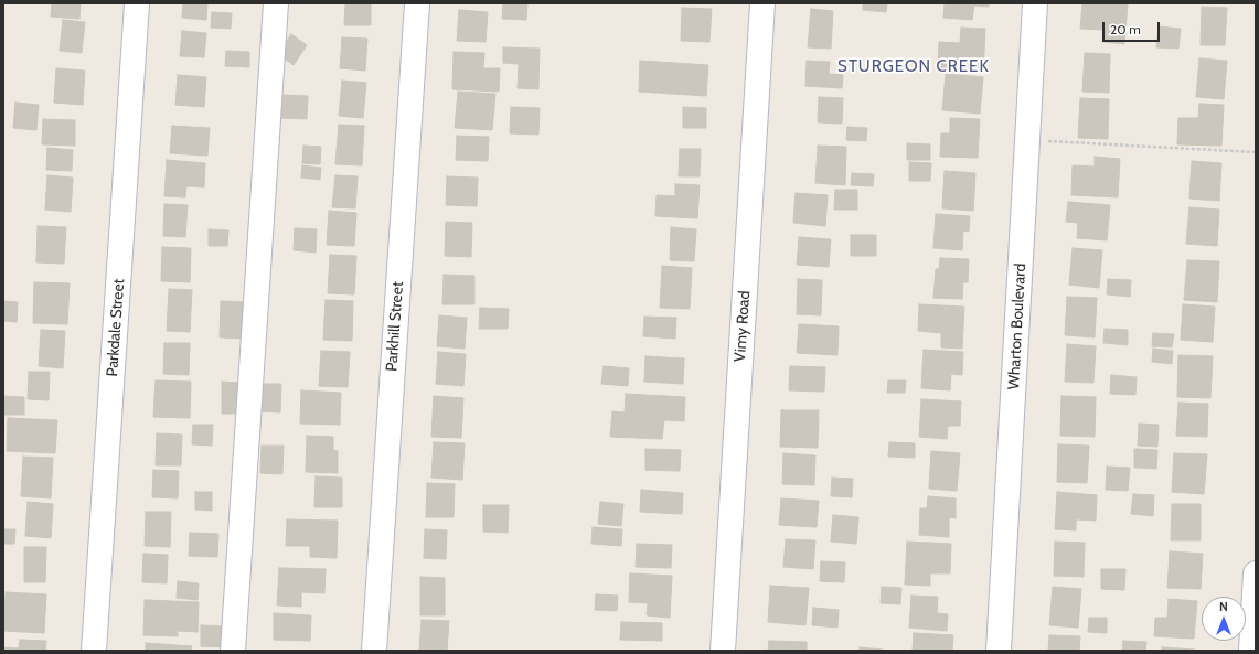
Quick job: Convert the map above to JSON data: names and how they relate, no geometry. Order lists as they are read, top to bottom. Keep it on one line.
{"streets":{"street":["Parkhill Street","Vimy Road","Wharton Boulevard","Parkdale Street"]},"districts":["STURGEON CREEK"],"scale_bar":"20 m","north":"top"}
